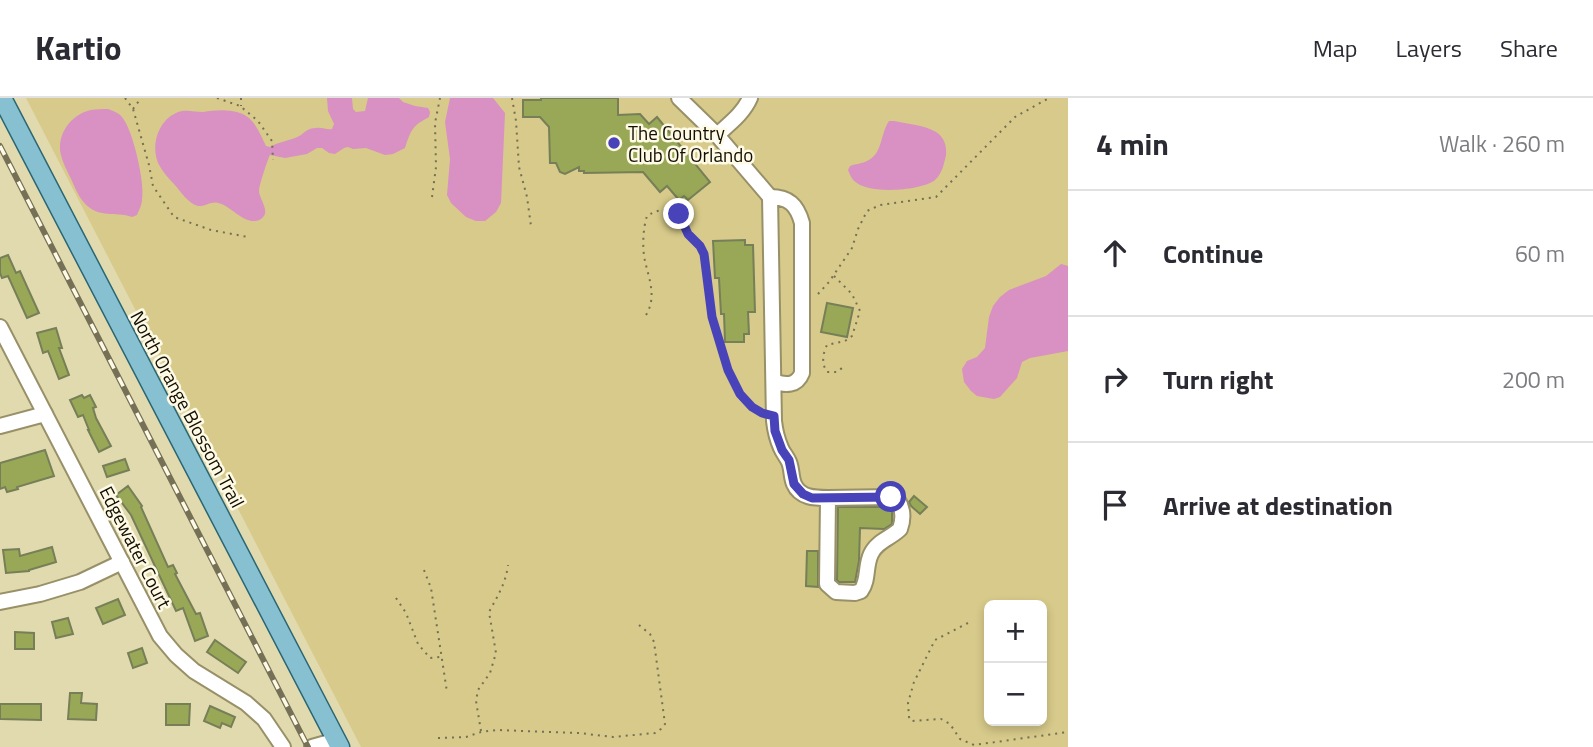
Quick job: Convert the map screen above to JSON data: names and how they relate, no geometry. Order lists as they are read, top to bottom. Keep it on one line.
{"streets":{"main road":["North Orange Blossom Trail"],"street":["Edgewater Court"]},"places":["The Country Club Of Orlando"],"page":{"header":"Kartio","nav":["Map","Layers","Share"],"heading":["4 min","Walk · 260 m"],"list":[["Continue","60 m"],["Turn right","200 m"],"Arrive at destination"],"map_buttons":["+","−"]}}
